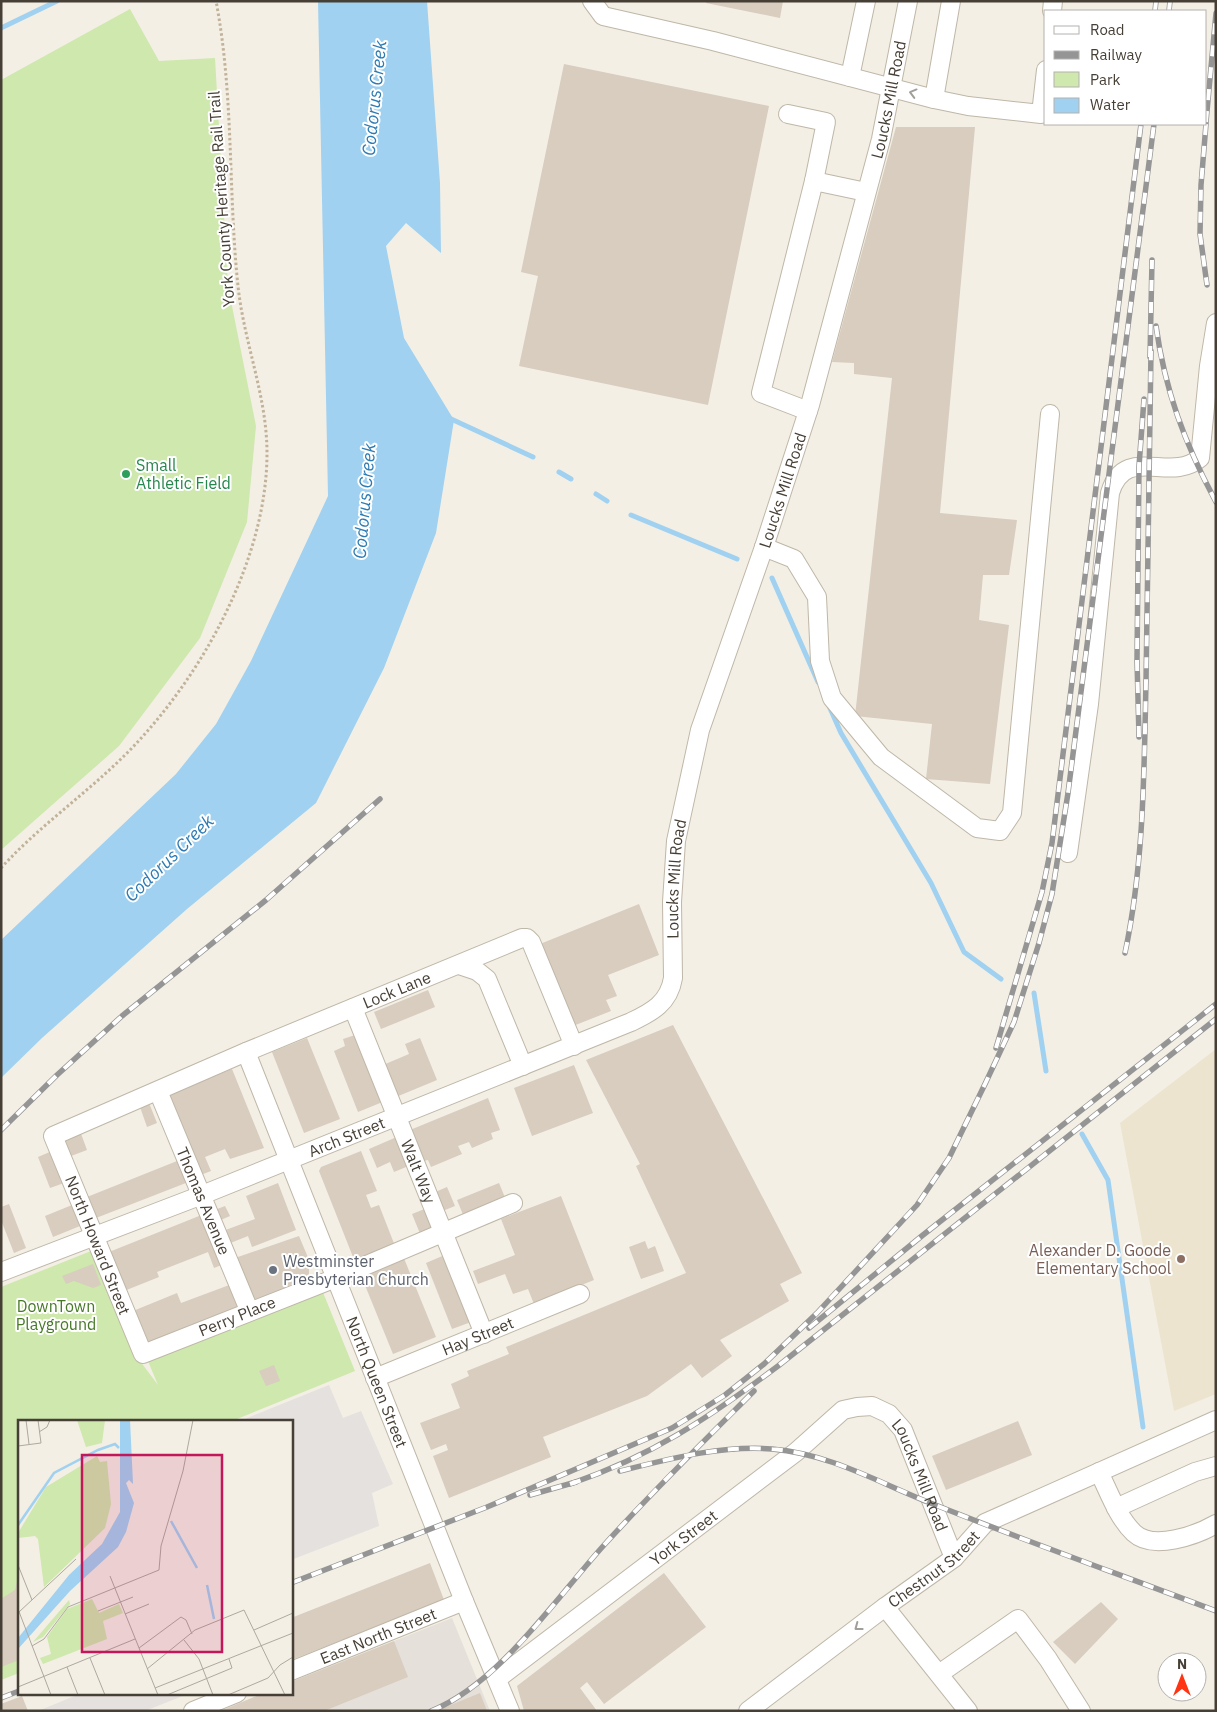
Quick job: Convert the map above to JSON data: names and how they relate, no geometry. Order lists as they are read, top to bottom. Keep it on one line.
{"streets":{"street":["Loucks Mill Road","Lock Lane","Arch Street","Walt Way","Thomas Avenue","North Howard Street","Perry Place","Hay Street","North Queen Street","York Street","Chestnut Street","East North Street"],"path":["York County Heritage Rail Trail"]},"crossings":[["Loucks Mill Road","Arch Street"],["Loucks Mill Road","York Street"],["Loucks Mill Road","Chestnut Street"],["Lock Lane","Arch Street"],["Lock Lane","Walt Way"],["Lock Lane","Thomas Avenue"],["Lock Lane","North Howard Street"],["Lock Lane","North Queen Street"],["Arch Street","Walt Way"],["Arch Street","Thomas Avenue"],["Arch Street","North Howard Street"],["Arch Street","North Queen Street"],["Walt Way","Perry Place"],["Walt Way","Hay Street"],["Thomas Avenue","Perry Place"],["North Howard Street","Perry Place"],["Perry Place","North Queen Street"],["Hay Street","North Queen Street"],["North Queen Street","York Street"],["North Queen Street","East North Street"]],"water":["Codorus Creek"],"parks":["DownTown Playground"],"places":["Small Athletic Field","Alexander D. Goode Elementary School","Westminster Presbyterian Church"],"legend":["Road","Railway","Park","Water"],"north":"top"}
